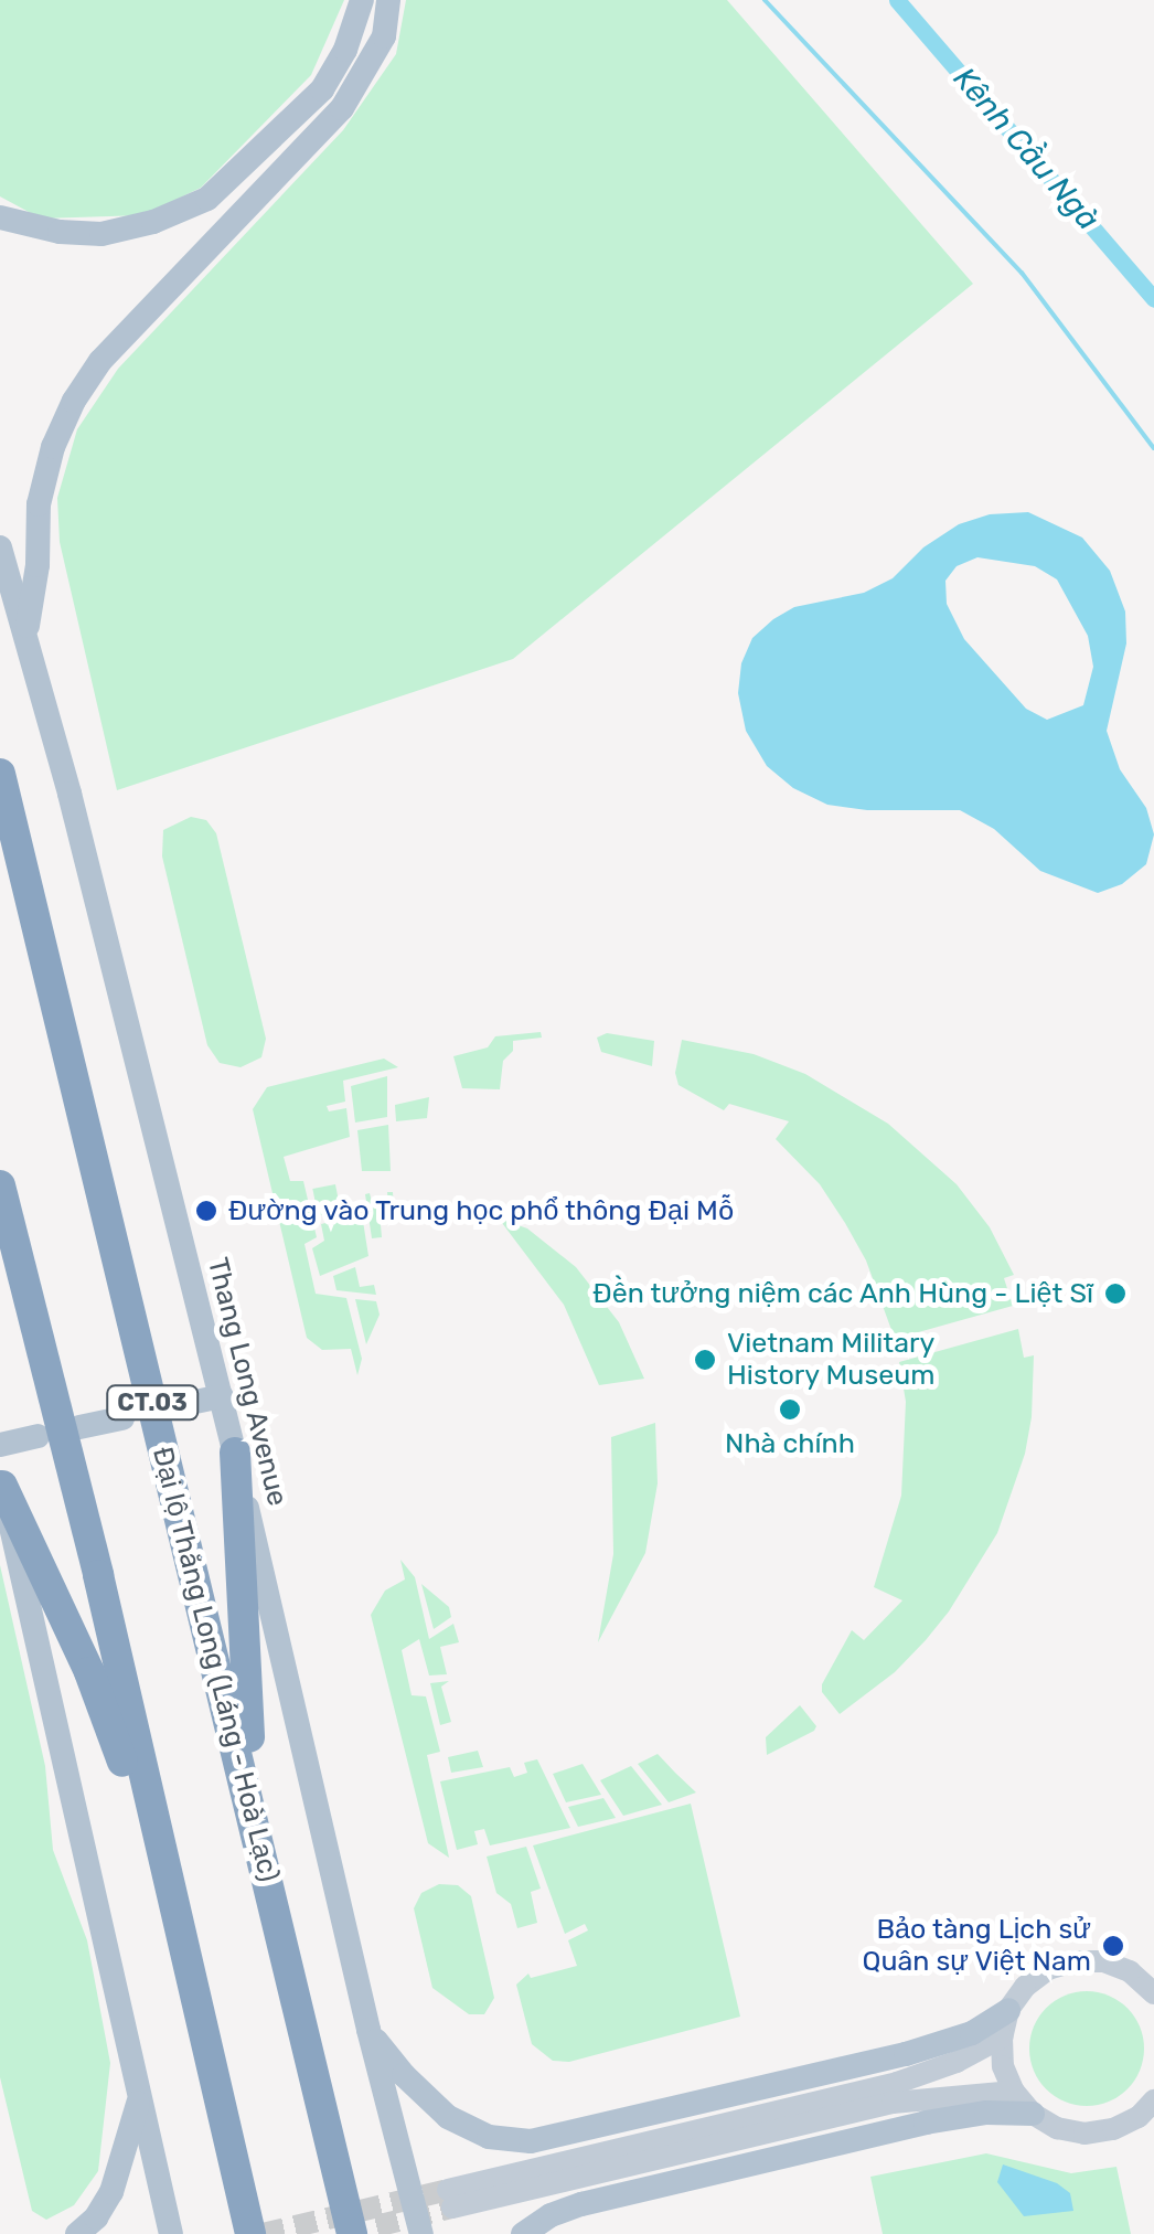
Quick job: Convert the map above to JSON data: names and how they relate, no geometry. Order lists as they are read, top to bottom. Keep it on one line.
{"streets":{"highway":["CT.03","Đại lộ Thăng Long (Láng - Hoà Lạc)"],"main road":["Thang Long Avenue"]},"water":["Kênh Cầu Ngà"],"places":["Đường vào Trung học phổ thông Đại Mỗ","Đền tưởng niệm các Anh Hùng - Liệt Sĩ","Vietnam Military History Museum","Nhà chính","Bảo tàng Lịch sử Quân sự Việt Nam"]}
